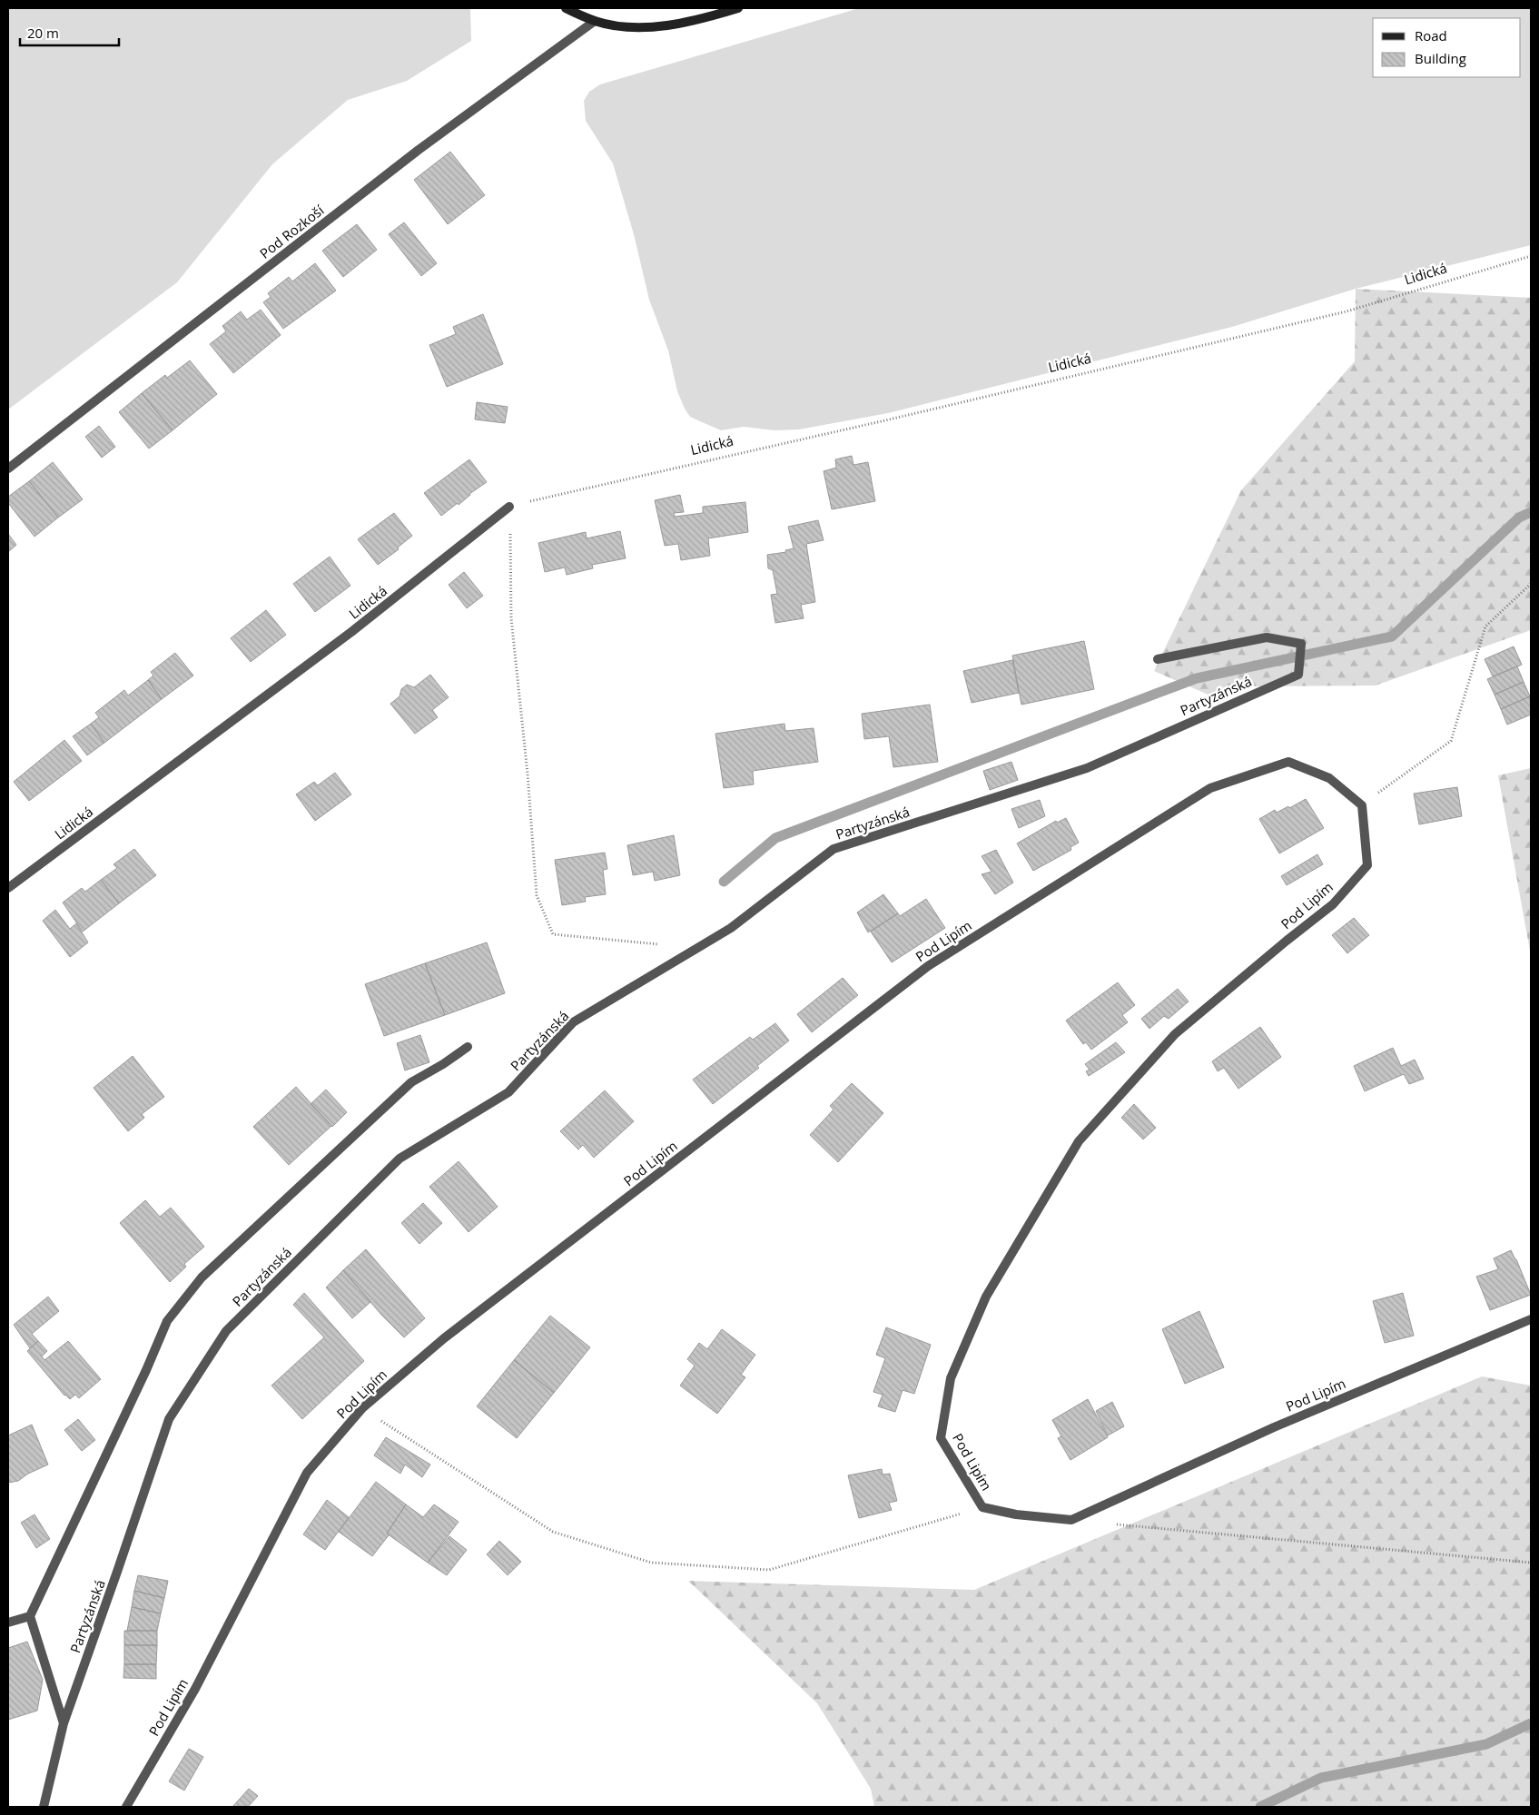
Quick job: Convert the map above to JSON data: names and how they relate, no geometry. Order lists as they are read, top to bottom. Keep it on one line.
{"streets":{"street":["Pod Rozkoší","Lidická","Partyzánská","Pod Lipím"]},"legend":["Road","Building"],"scale_bar":"20 m"}
